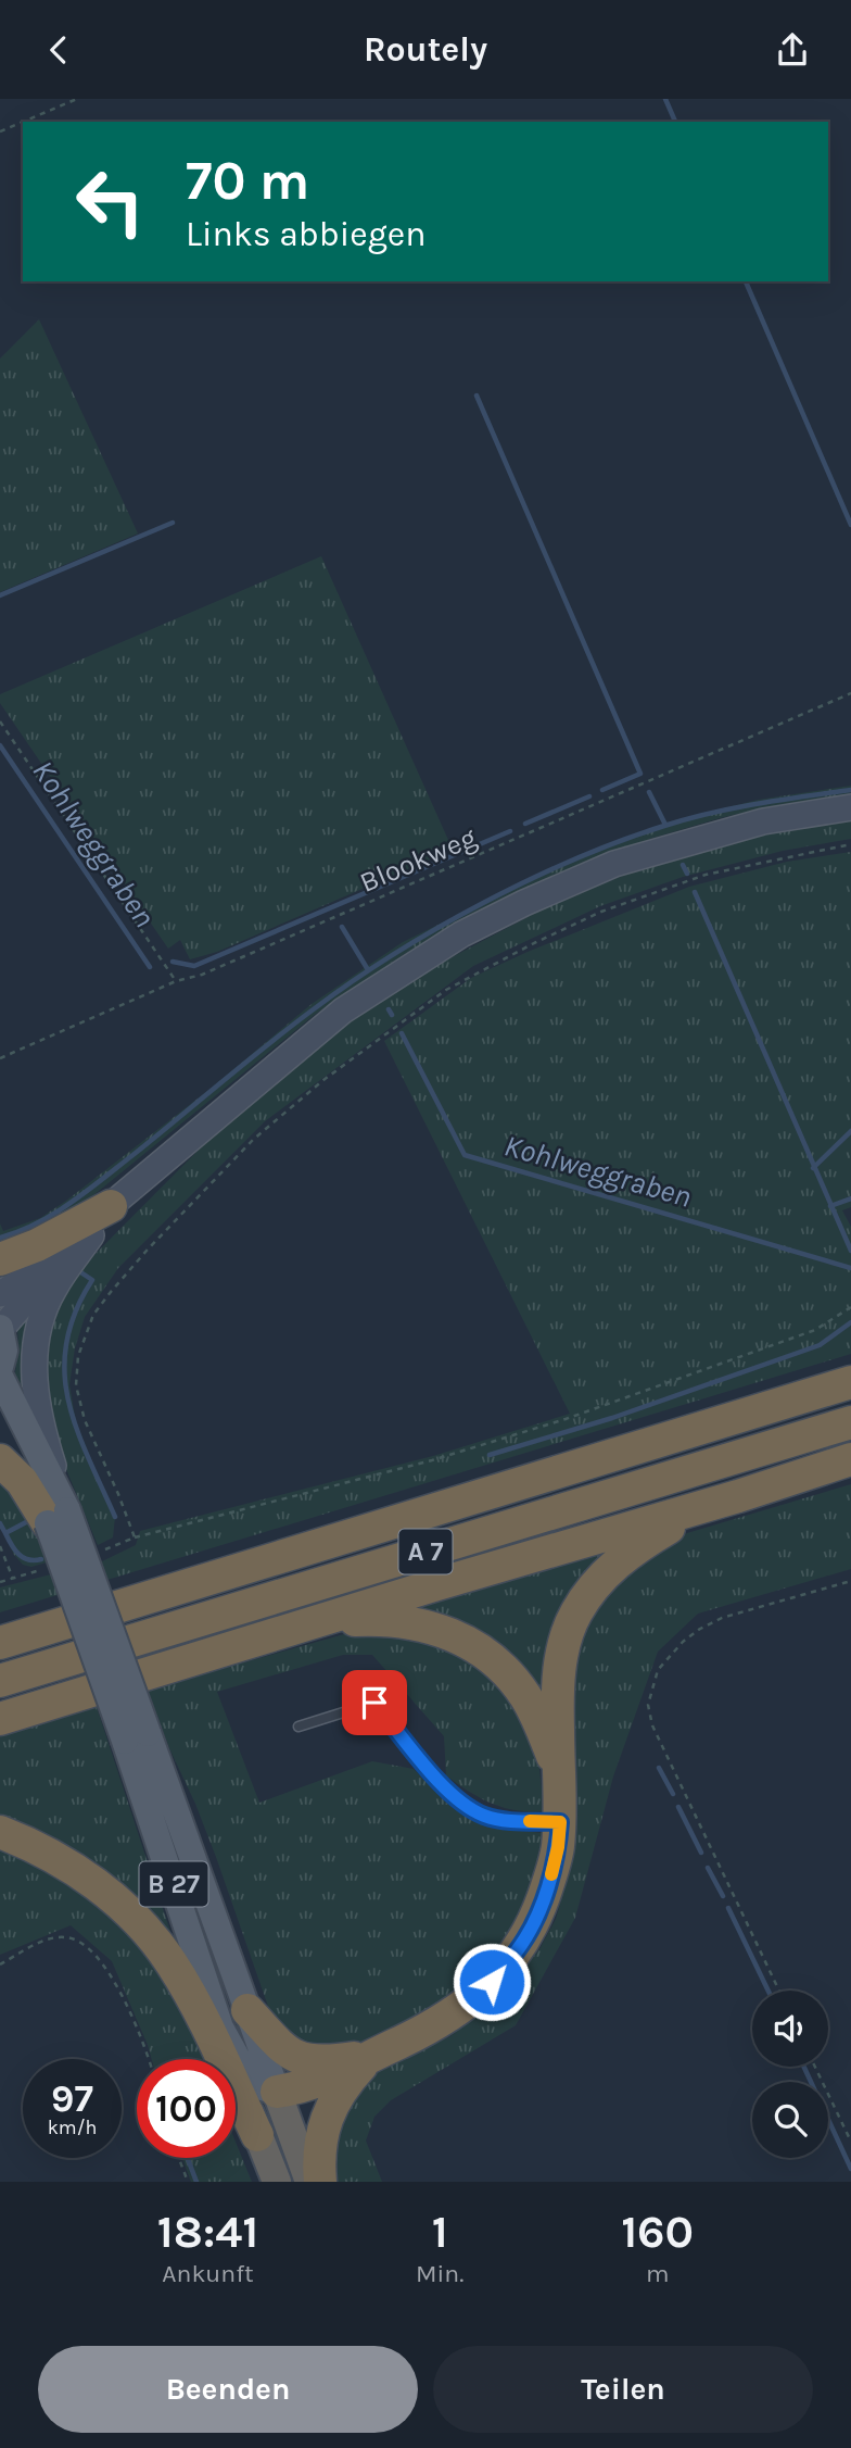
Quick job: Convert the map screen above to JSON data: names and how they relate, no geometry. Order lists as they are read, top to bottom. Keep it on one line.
{"streets":{"highway":["A 7","B 27"],"path":["Blookweg"]},"water":["Kohlweggraben"],"page":{"header":"Routely","turn":["70 m","Links abbiegen"],"speed":"97 km/h","limit":"100","eta":["18:41","Ankunft","1","Min.","160","m"],"buttons":["Beenden","Teilen"]}}
